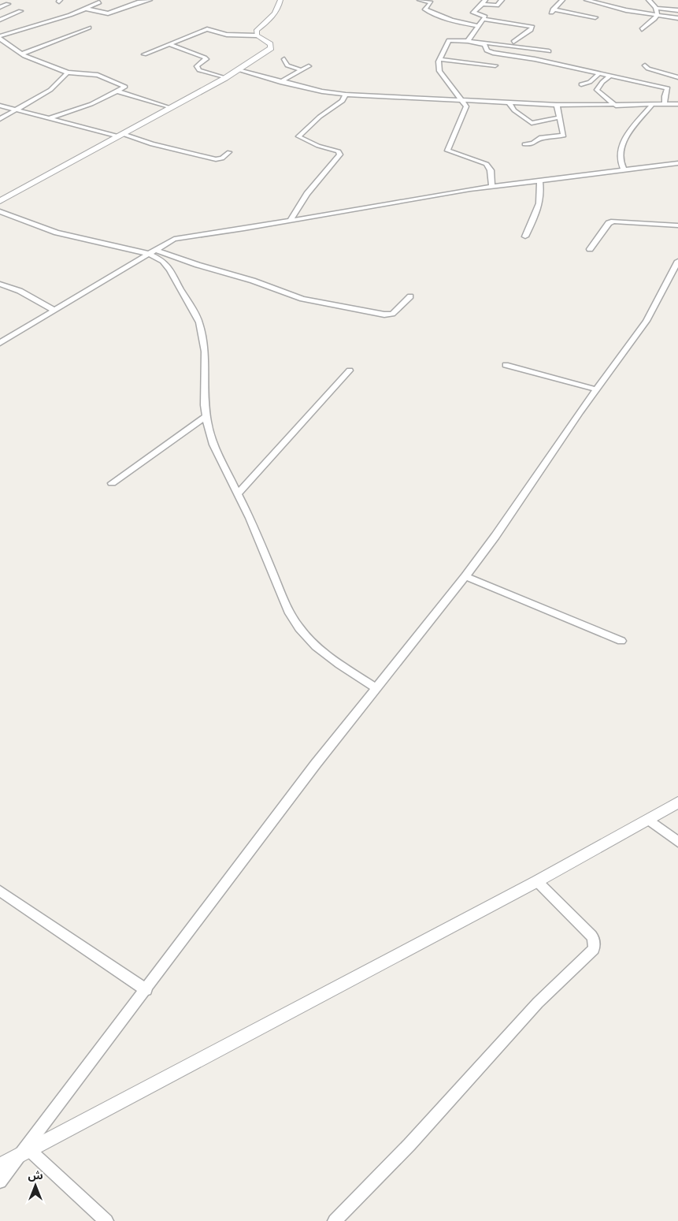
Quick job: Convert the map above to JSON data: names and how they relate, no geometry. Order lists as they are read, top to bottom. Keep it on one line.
{"north":"top"}
